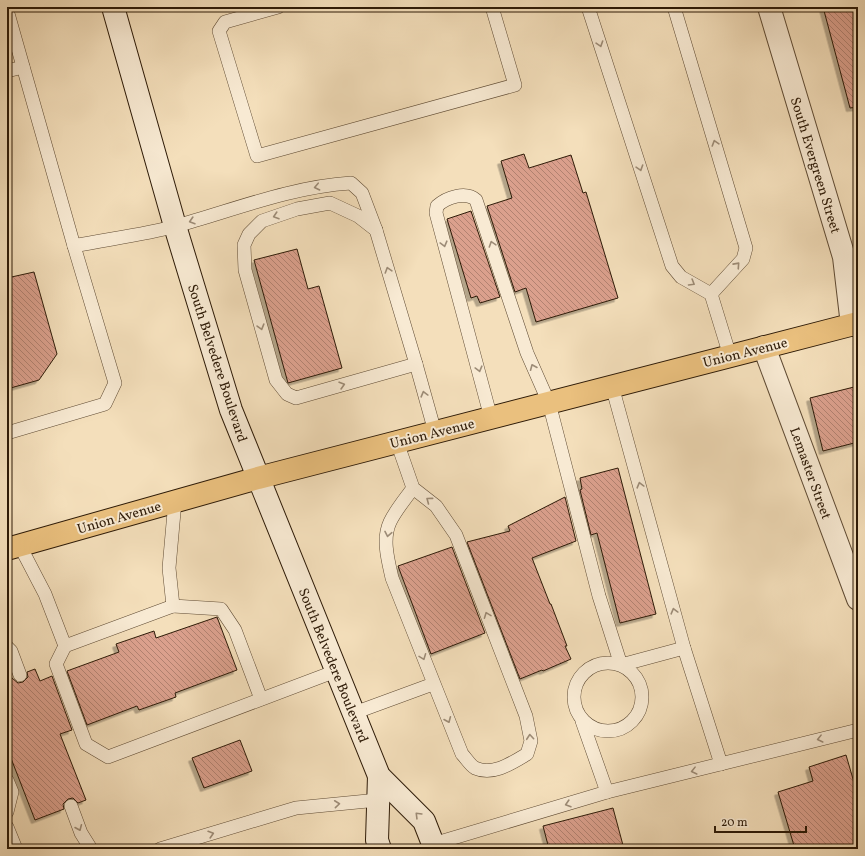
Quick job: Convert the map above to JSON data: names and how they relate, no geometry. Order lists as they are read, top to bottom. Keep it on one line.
{"streets":{"main road":["Union Avenue"],"street":["South Evergreen Street","South Belvedere Boulevard","Lemaster Street"]},"crossings":[["South Evergreen Street","Union Avenue"],["Union Avenue","South Belvedere Boulevard"],["Union Avenue","Lemaster Street"]],"scale_bar":"20 m"}
